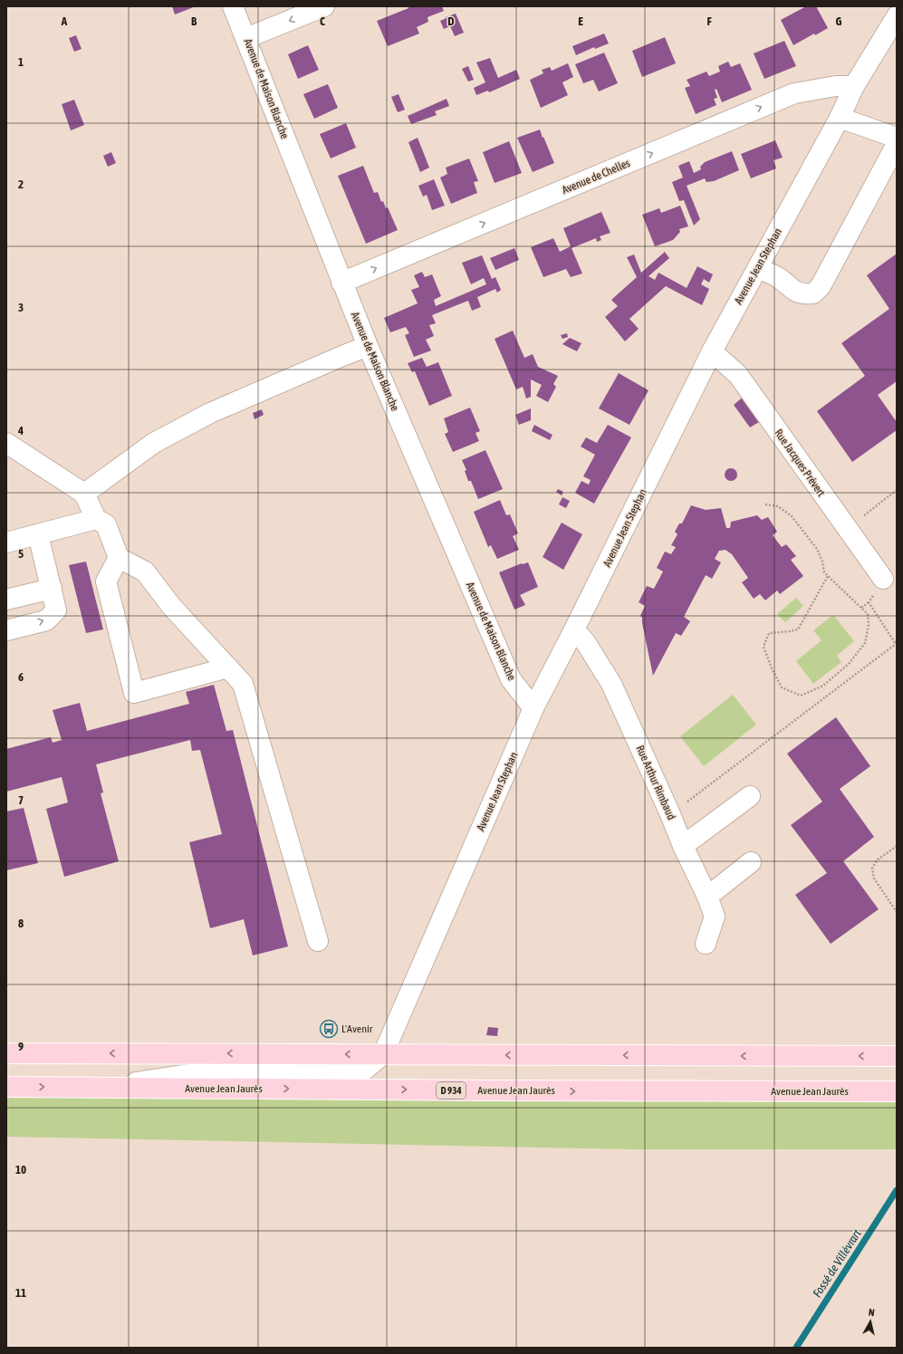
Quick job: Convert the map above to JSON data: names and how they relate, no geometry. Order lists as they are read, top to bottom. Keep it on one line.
{"streets":{"main road":["Avenue Jean Jaurès","D 934"],"street":["Avenue de Maison Blanche","Avenue de Chelles","Avenue Jean Stephan","Rue Jacques Prévert","Rue Arthur Rimbaud"]},"crossings":[["Avenue de Maison Blanche","Avenue de Chelles"],["Avenue de Maison Blanche","Avenue Jean Stephan"],["Avenue de Chelles","Avenue Jean Stephan"],["Avenue Jean Stephan","Rue Jacques Prévert"],["Avenue Jean Stephan","Rue Arthur Rimbaud"]],"one_way":["Avenue de Chelles"],"water":["Fossé de Villévrart"],"places":{"bus stop":["L'Avenir"]},"north":"top","grid":{"columns":["A","B","C","D","E","F","G"],"rows":["1","2","3","4","5","6","7","8","9","10","11"]}}
